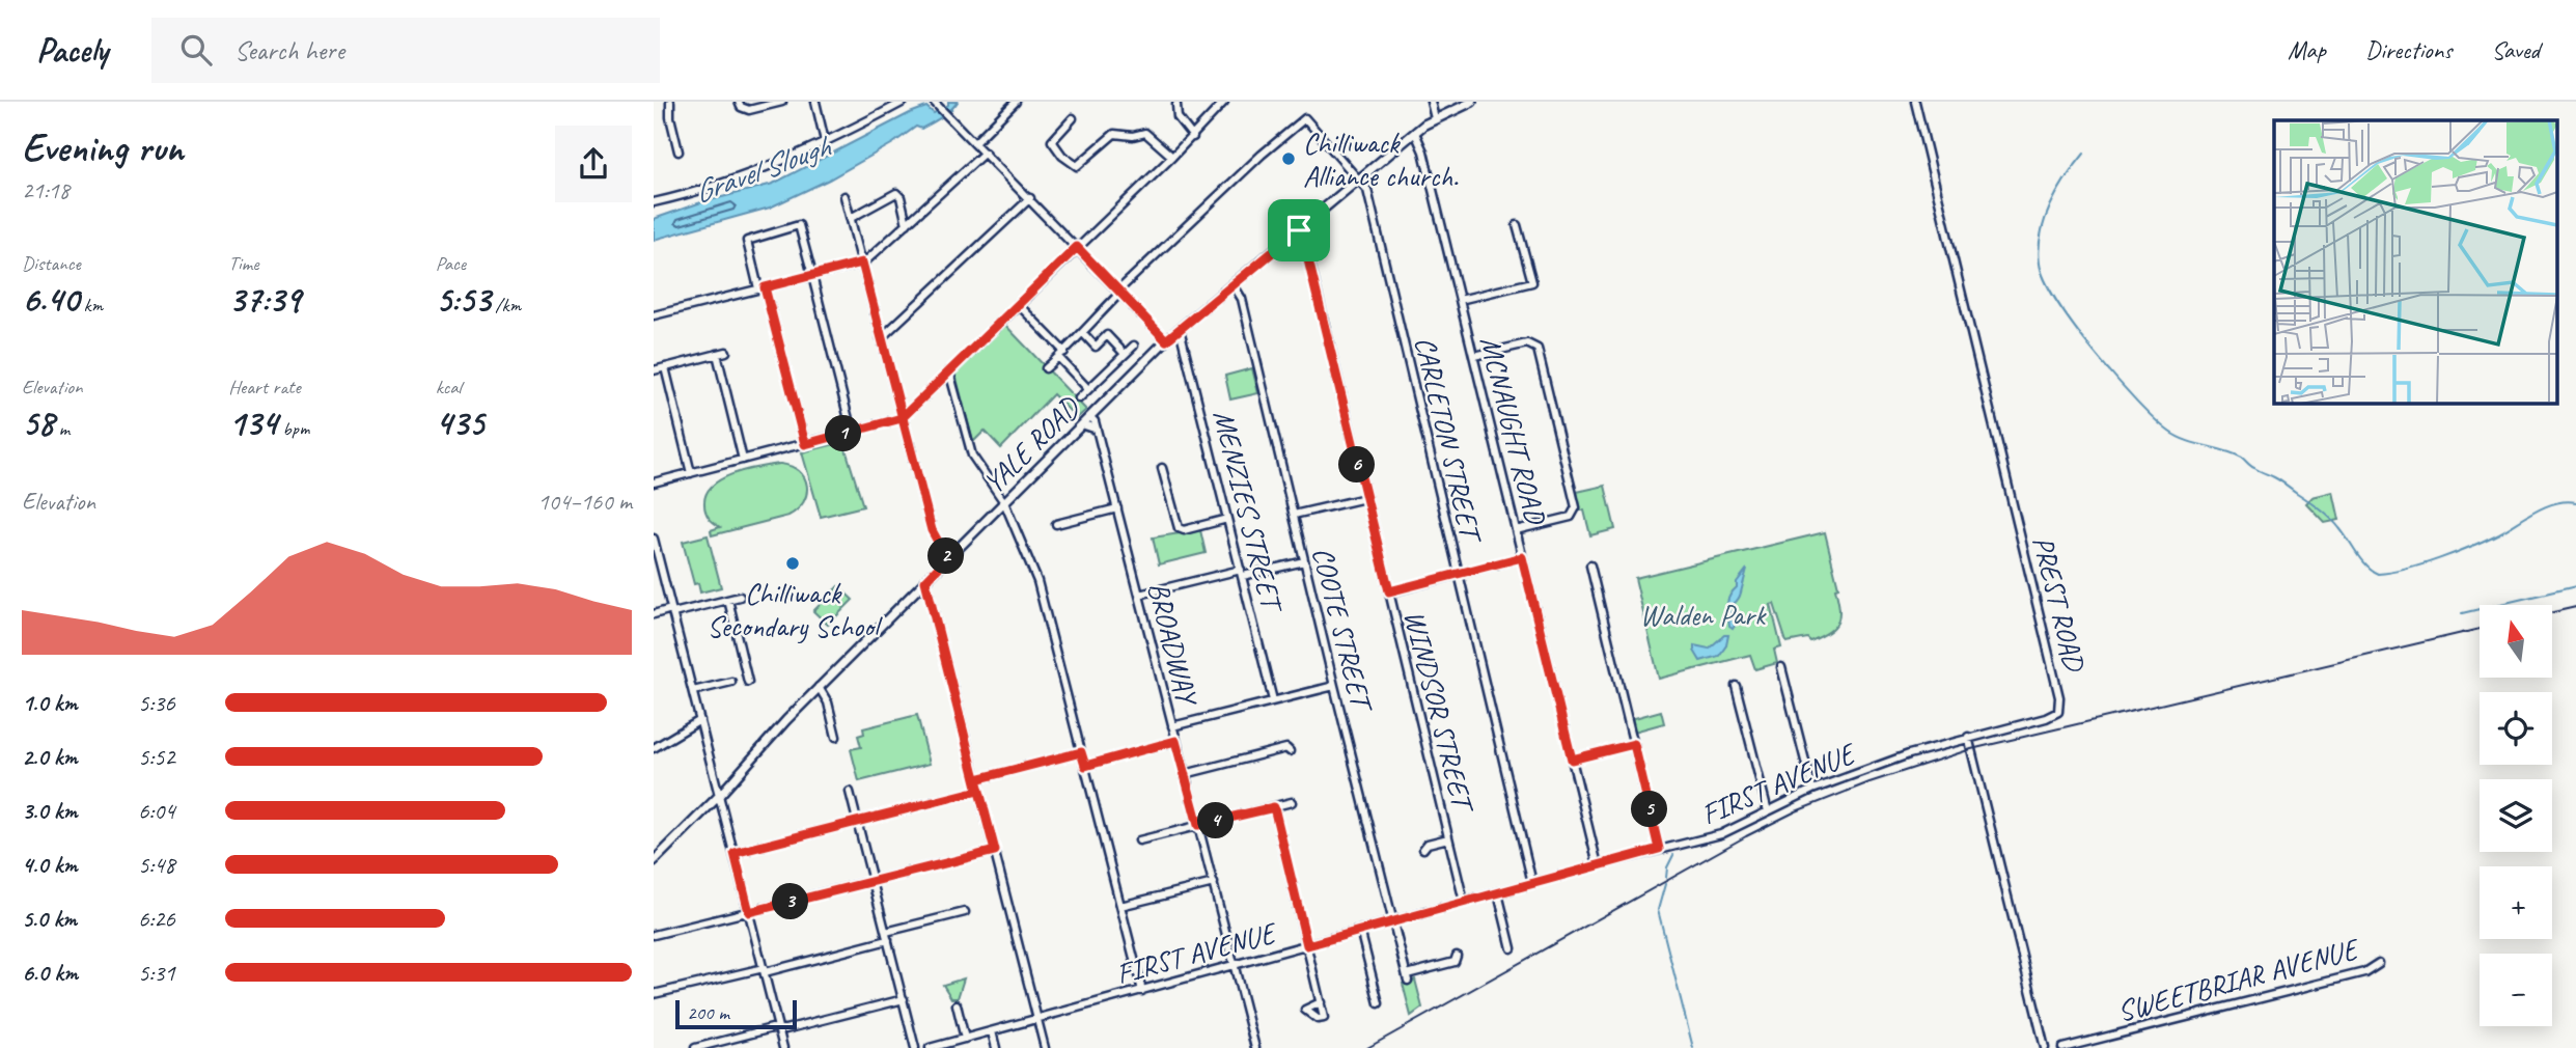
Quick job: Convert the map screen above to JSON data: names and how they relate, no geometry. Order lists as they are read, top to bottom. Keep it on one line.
{"streets":{"main road":["YALE ROAD"],"street":["MCNAUGHT ROAD","CARLETON STREET","MENZIES STREET","PREST ROAD","COOTE STREET","BROADWAY","WINDSOR STREET","FIRST AVENUE","SWEETBRIAR AVENUE"]},"crossings":[["MCNAUGHT ROAD","YALE ROAD"],["MCNAUGHT ROAD","FIRST AVENUE"],["CARLETON STREET","YALE ROAD"],["CARLETON STREET","FIRST AVENUE"],["YALE ROAD","MENZIES STREET"],["YALE ROAD","COOTE STREET"],["YALE ROAD","BROADWAY"],["YALE ROAD","WINDSOR STREET"],["PREST ROAD","FIRST AVENUE"],["COOTE STREET","FIRST AVENUE"],["BROADWAY","FIRST AVENUE"],["WINDSOR STREET","FIRST AVENUE"]],"water":["Gravel Slough"],"parks":["Walden Park"],"places":["Chilliwack Alliance church.","Chilliwack Secondary School"],"scale_bar":"200 m","north":"top","page":{"header":"Pacely","search":"Search here","nav":["Map","Directions","Saved"],"heading":["Evening run","21:18"],"stats":[["Distance","6.40 km"],["Time","37:39"],["Pace","5:53 /km"],["Elevation","58 m"],["Heart rate","134 bpm"],["kcal","435"]],"pins":["1","6","2","5","4","3"],"chart":["Elevation","104–160 m"],"map_buttons":["+","−"],"list":[{"name":"1.0 km","note":"5:36"},{"name":"2.0 km","note":"5:52"},{"name":"3.0 km","note":"6:04"},{"name":"4.0 km","note":"5:48"},{"name":"5.0 km","note":"6:26"},{"name":"6.0 km","note":"5:31"}],"scale":"200 m"}}
